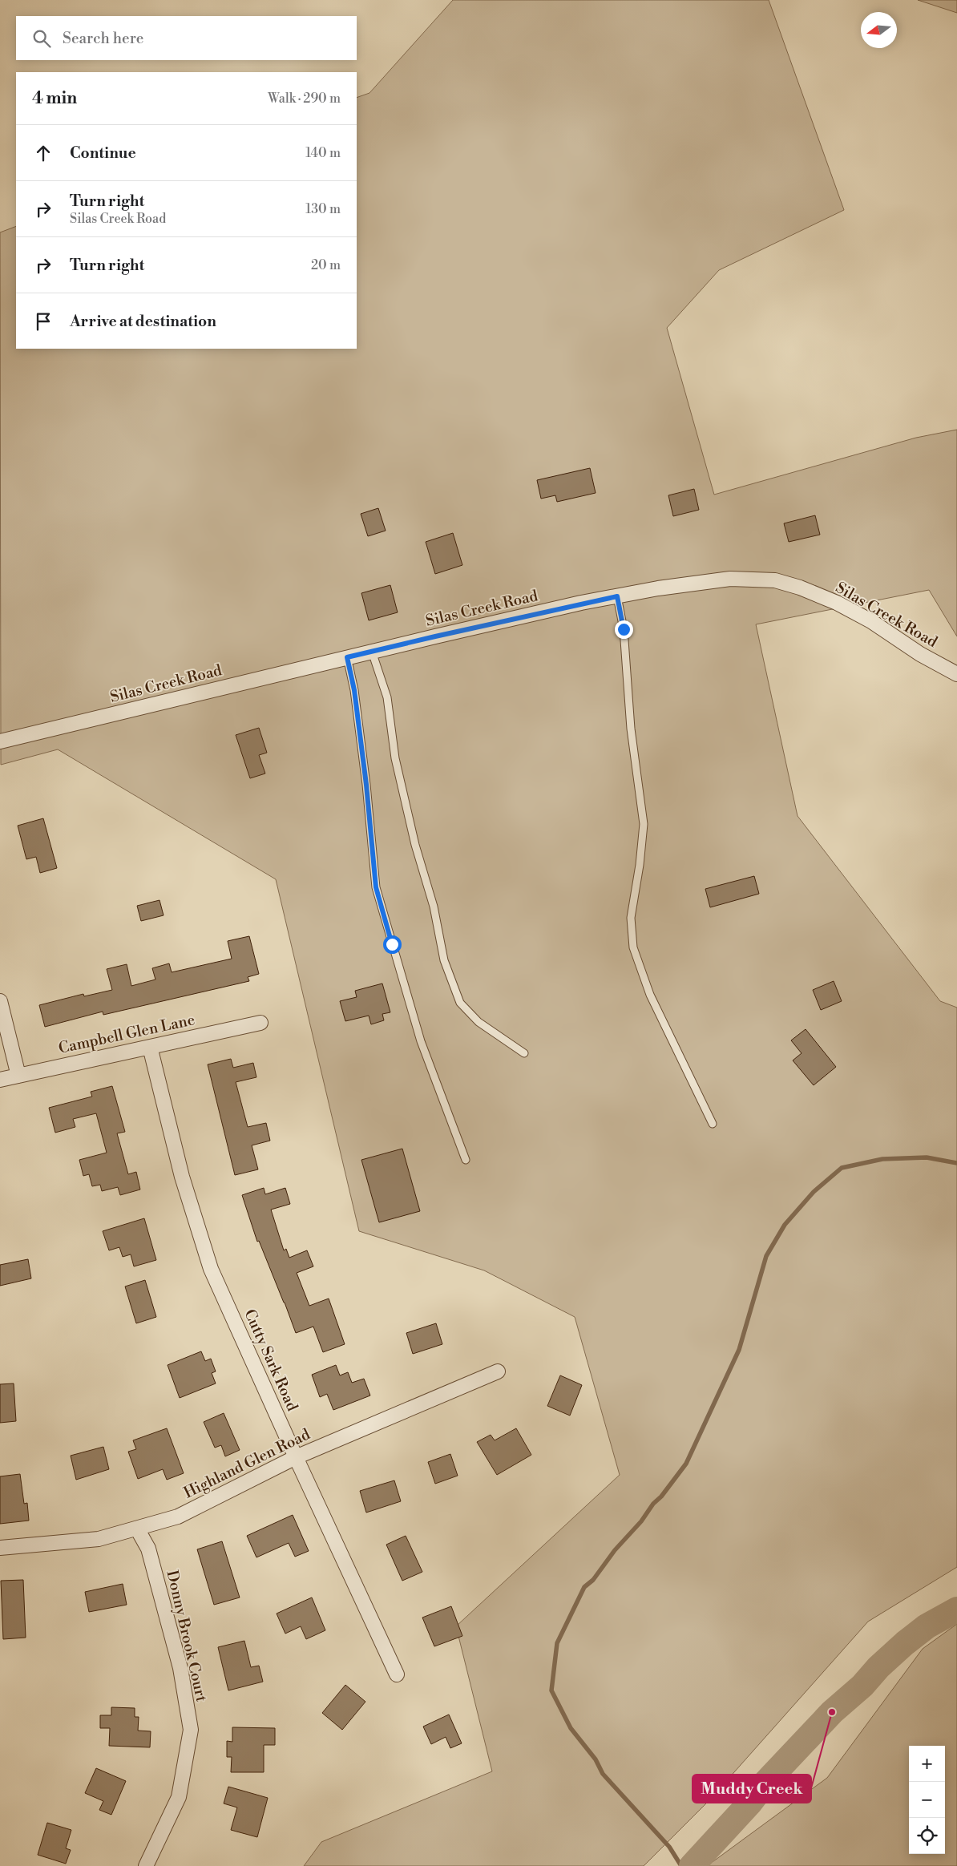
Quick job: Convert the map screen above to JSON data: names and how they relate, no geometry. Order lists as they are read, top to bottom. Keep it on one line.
{"streets":{"street":["Silas Creek Road","Campbell Glen Lane","Cutty Sark Road","Highland Glen Road","Donny Brook Court"]},"crossings":[["Campbell Glen Lane","Cutty Sark Road"],["Cutty Sark Road","Highland Glen Road"],["Highland Glen Road","Donny Brook Court"]],"places":["Muddy Creek"],"north":"left","page":{"search":"Search here","heading":["4 min","Walk · 290 m"],"list":[["Continue","140 m"],["Turn right","Silas Creek Road","130 m"],["Turn right","20 m"],"Arrive at destination"],"map_buttons":["+","−"]}}
